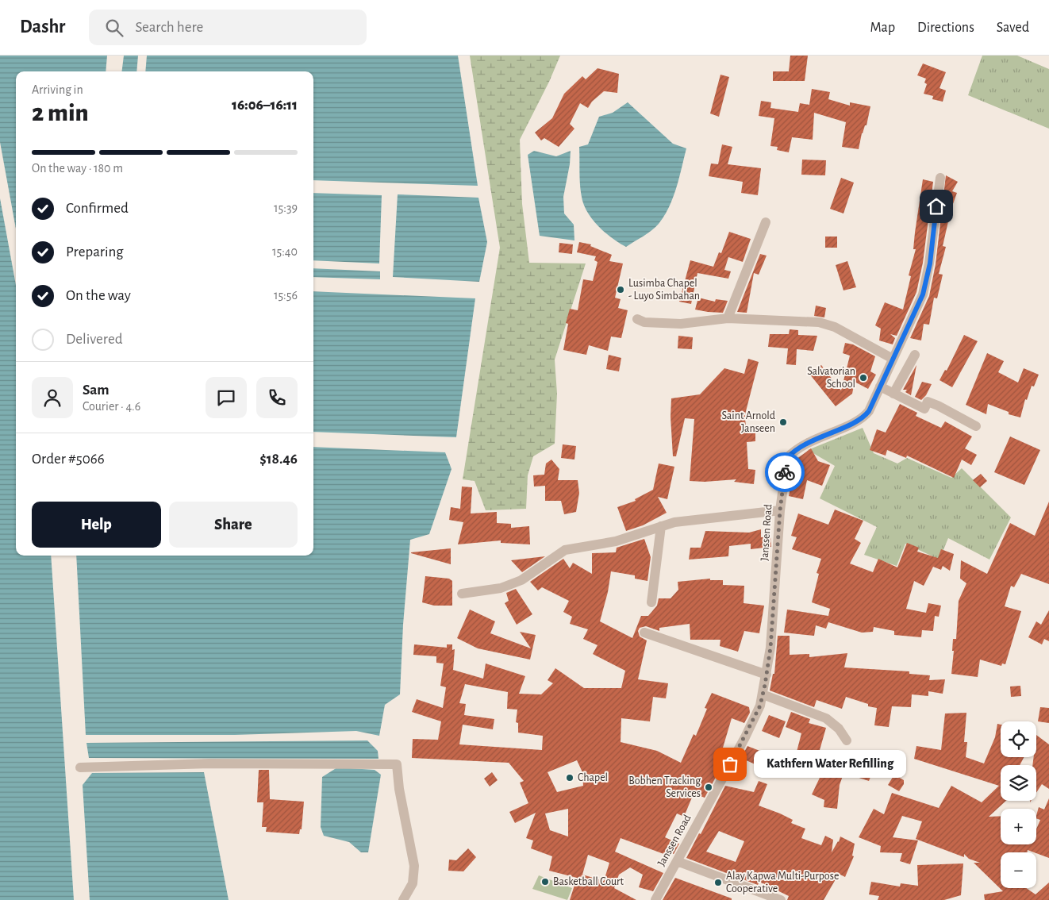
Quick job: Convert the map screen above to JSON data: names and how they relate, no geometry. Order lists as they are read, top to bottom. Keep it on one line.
{"streets":{"street":["Janssen Road"]},"places":["Lusimba Chapel - Luyo Simbahan","Salvatorian School","Saint Arnold Janseen","Kathfern Water Refilling","Chapel","Bobhen Tracking Services","Basketball Court","Alay Kapwa Multi-Purpose Cooperative"],"page":{"header":"Dashr","search":"Search here","nav":["Map","Directions","Saved"],"heading":["2 min","Arriving in","16:06–16:11"],"panel":["Sam","Courier · 4.6","Order #5066","$18.46"],"bar":"On the way · 180 m","list":[["Confirmed","15:39"],["Preparing","15:40"],["On the way","15:56"],"Delivered"],"buttons":["Help","Share"],"map_buttons":["+","−"],"bubble":"Kathfern Water Refilling"}}
